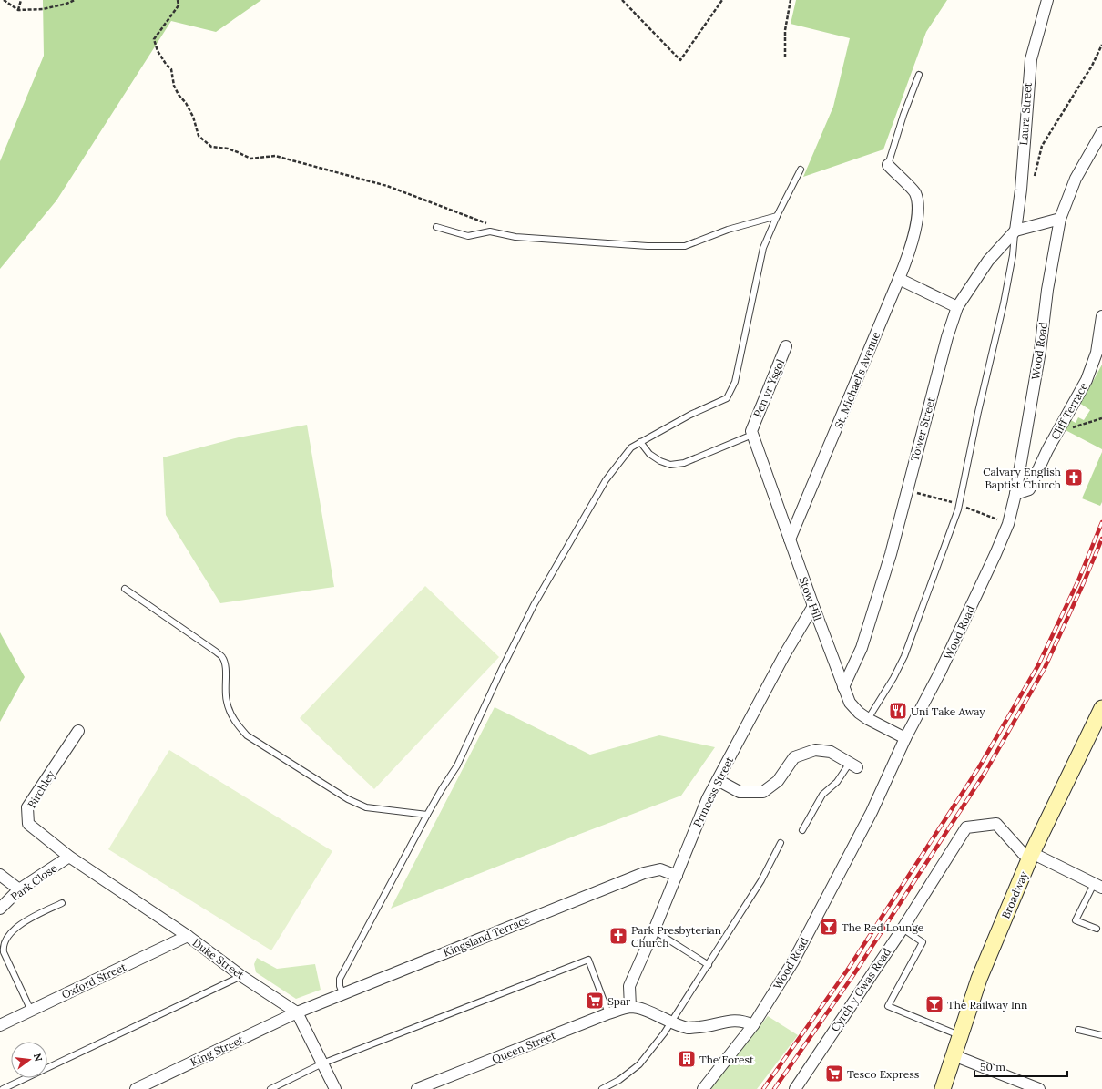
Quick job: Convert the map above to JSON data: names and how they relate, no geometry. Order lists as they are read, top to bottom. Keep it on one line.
{"streets":{"main road":["Broadway"],"street":["Laura Street","Wood Road","St. Michael's Avenue","Pen yr Ysgol","Cliff Terrace","Tower Street","Stow Hill","Birchley","Princess Street","Park Close","Kingsland Terrace","Duke Street","Oxford Street","Cyrch y Gwas Road","Queen Street","King Street"]},"crossings":[["Laura Street","Tower Street"],["Wood Road","Cliff Terrace"],["Wood Road","Stow Hill"],["St. Michael's Avenue","Stow Hill"],["Pen yr Ysgol","Stow Hill"],["Tower Street","Stow Hill"],["Stow Hill","Princess Street"],["Birchley","Park Close"],["Birchley","Duke Street"],["Princess Street","Kingsland Terrace"],["Princess Street","Queen Street"],["Park Close","Duke Street"],["Broadway","Cyrch y Gwas Road"],["Kingsland Terrace","Duke Street"],["Kingsland Terrace","King Street"],["Duke Street","Oxford Street"],["Duke Street","King Street"]],"places":{"church":["Calvary English Baptist Church","Park Presbyterian Church"],"restaurant":["Uni Take Away"],"bar":["The Red Lounge","The Railway Inn"],"supermarket":["Spar","Tesco Express"],"building":["The Forest"]},"scale_bar":"50 m","north":"right"}
